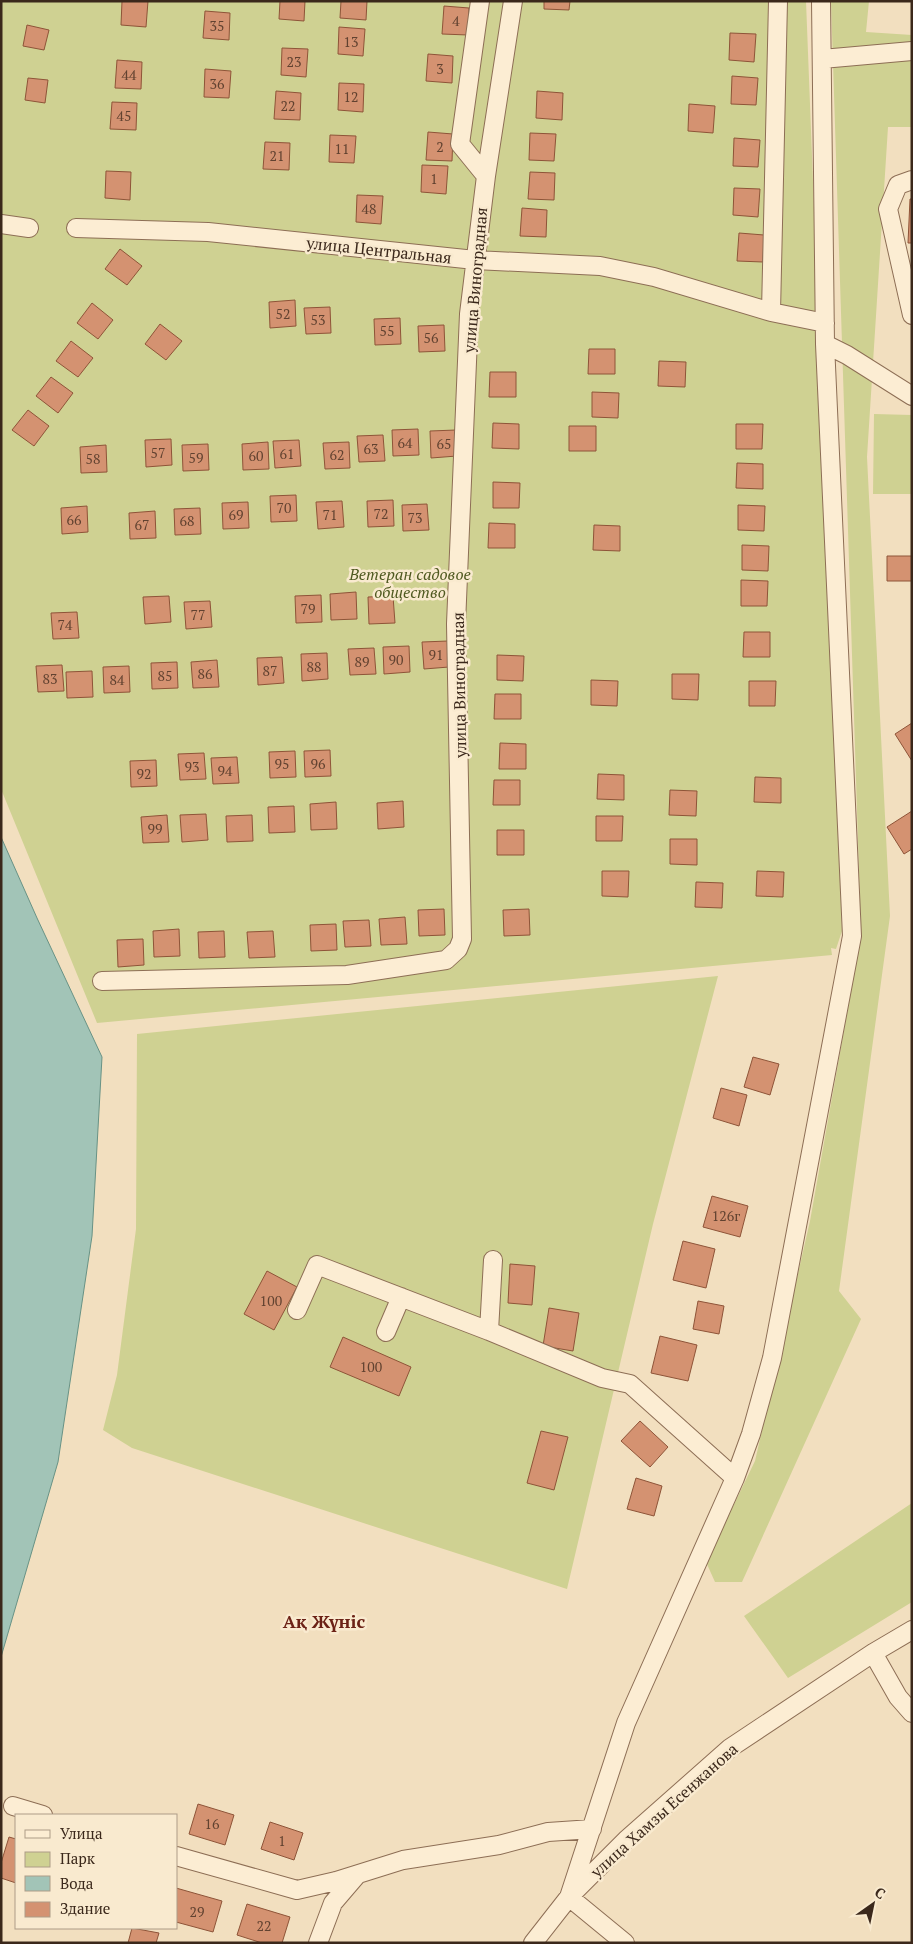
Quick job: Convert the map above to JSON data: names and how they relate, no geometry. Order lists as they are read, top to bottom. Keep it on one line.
{"streets":{"street":["улица Центральная","улица Виноградная","улица Хамзы Есенжанова"]},"crossings":[["улица Центральная","улица Виноградная"]],"districts":["Ақ Жүніс"],"parks":["Ветеран садовое общество"],"house_numbers":["4","35","13","23","3","44","36","12","22","45","2","11","21","1","48","52","53","55","56","64","65","63","57","61","62","60","59","58","70","72","69","71","73","66","68","67","79","77","74","91","90","89","88","87","86","85","83","84","95","96","93","94","92","99","126г","100","100","16","1","29","22"],"legend":["Улица","Парк","Вода","Здание"],"north":"top right"}
